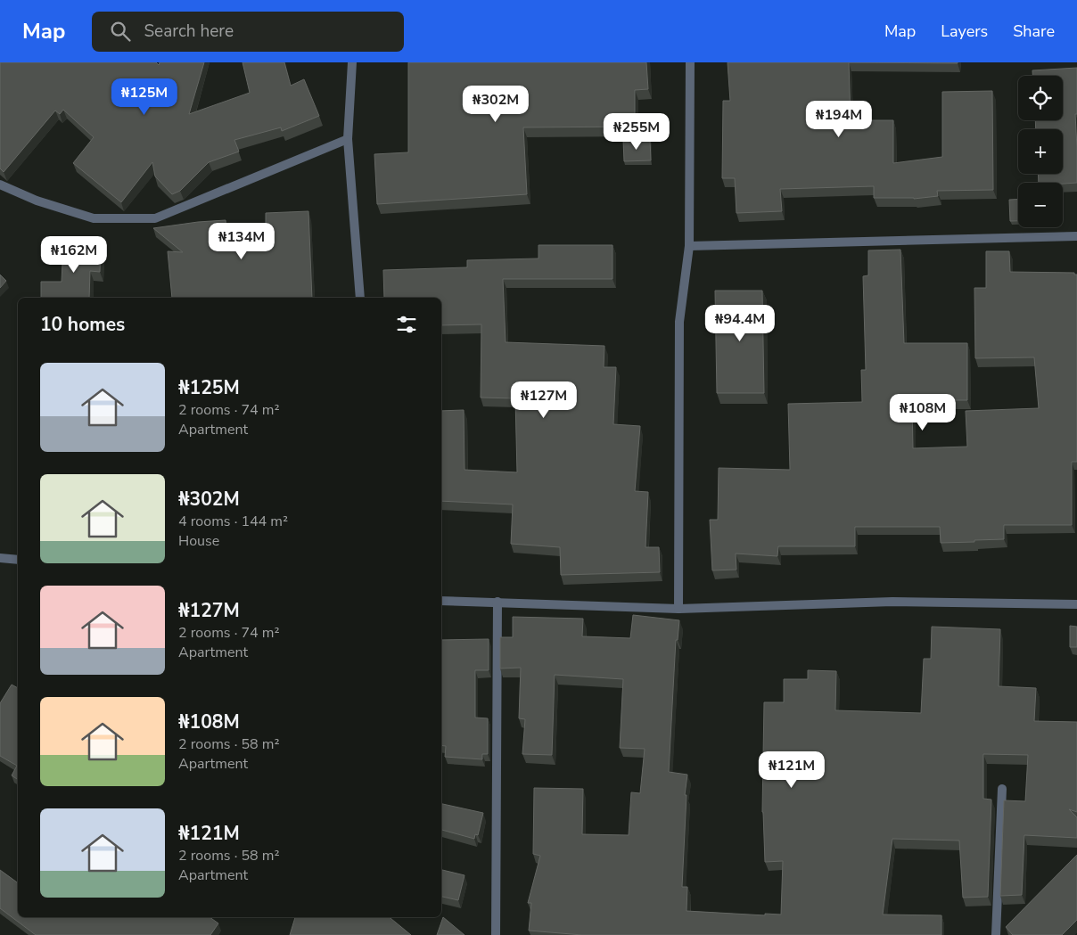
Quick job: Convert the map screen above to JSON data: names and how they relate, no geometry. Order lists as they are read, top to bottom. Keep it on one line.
{"page":{"header":"Map","search":"Search here","nav":["Map","Layers","Share"],"map_buttons":["+","−"],"price":["₦125M","₦302M","₦194M","₦255M","₦134M","₦162M","₦94.4M","₦127M","₦108M","₦121M"],"heading":"10 homes","list":[{"name":"₦125M","note":"2 rooms · 74 m² · Apartment"},{"name":"₦302M","note":"4 rooms · 144 m² · House"},{"name":"₦127M","note":"2 rooms · 74 m² · Apartment"},{"name":"₦108M","note":"2 rooms · 58 m² · Apartment"},{"name":"₦121M","note":"2 rooms · 58 m² · Apartment"}]}}
